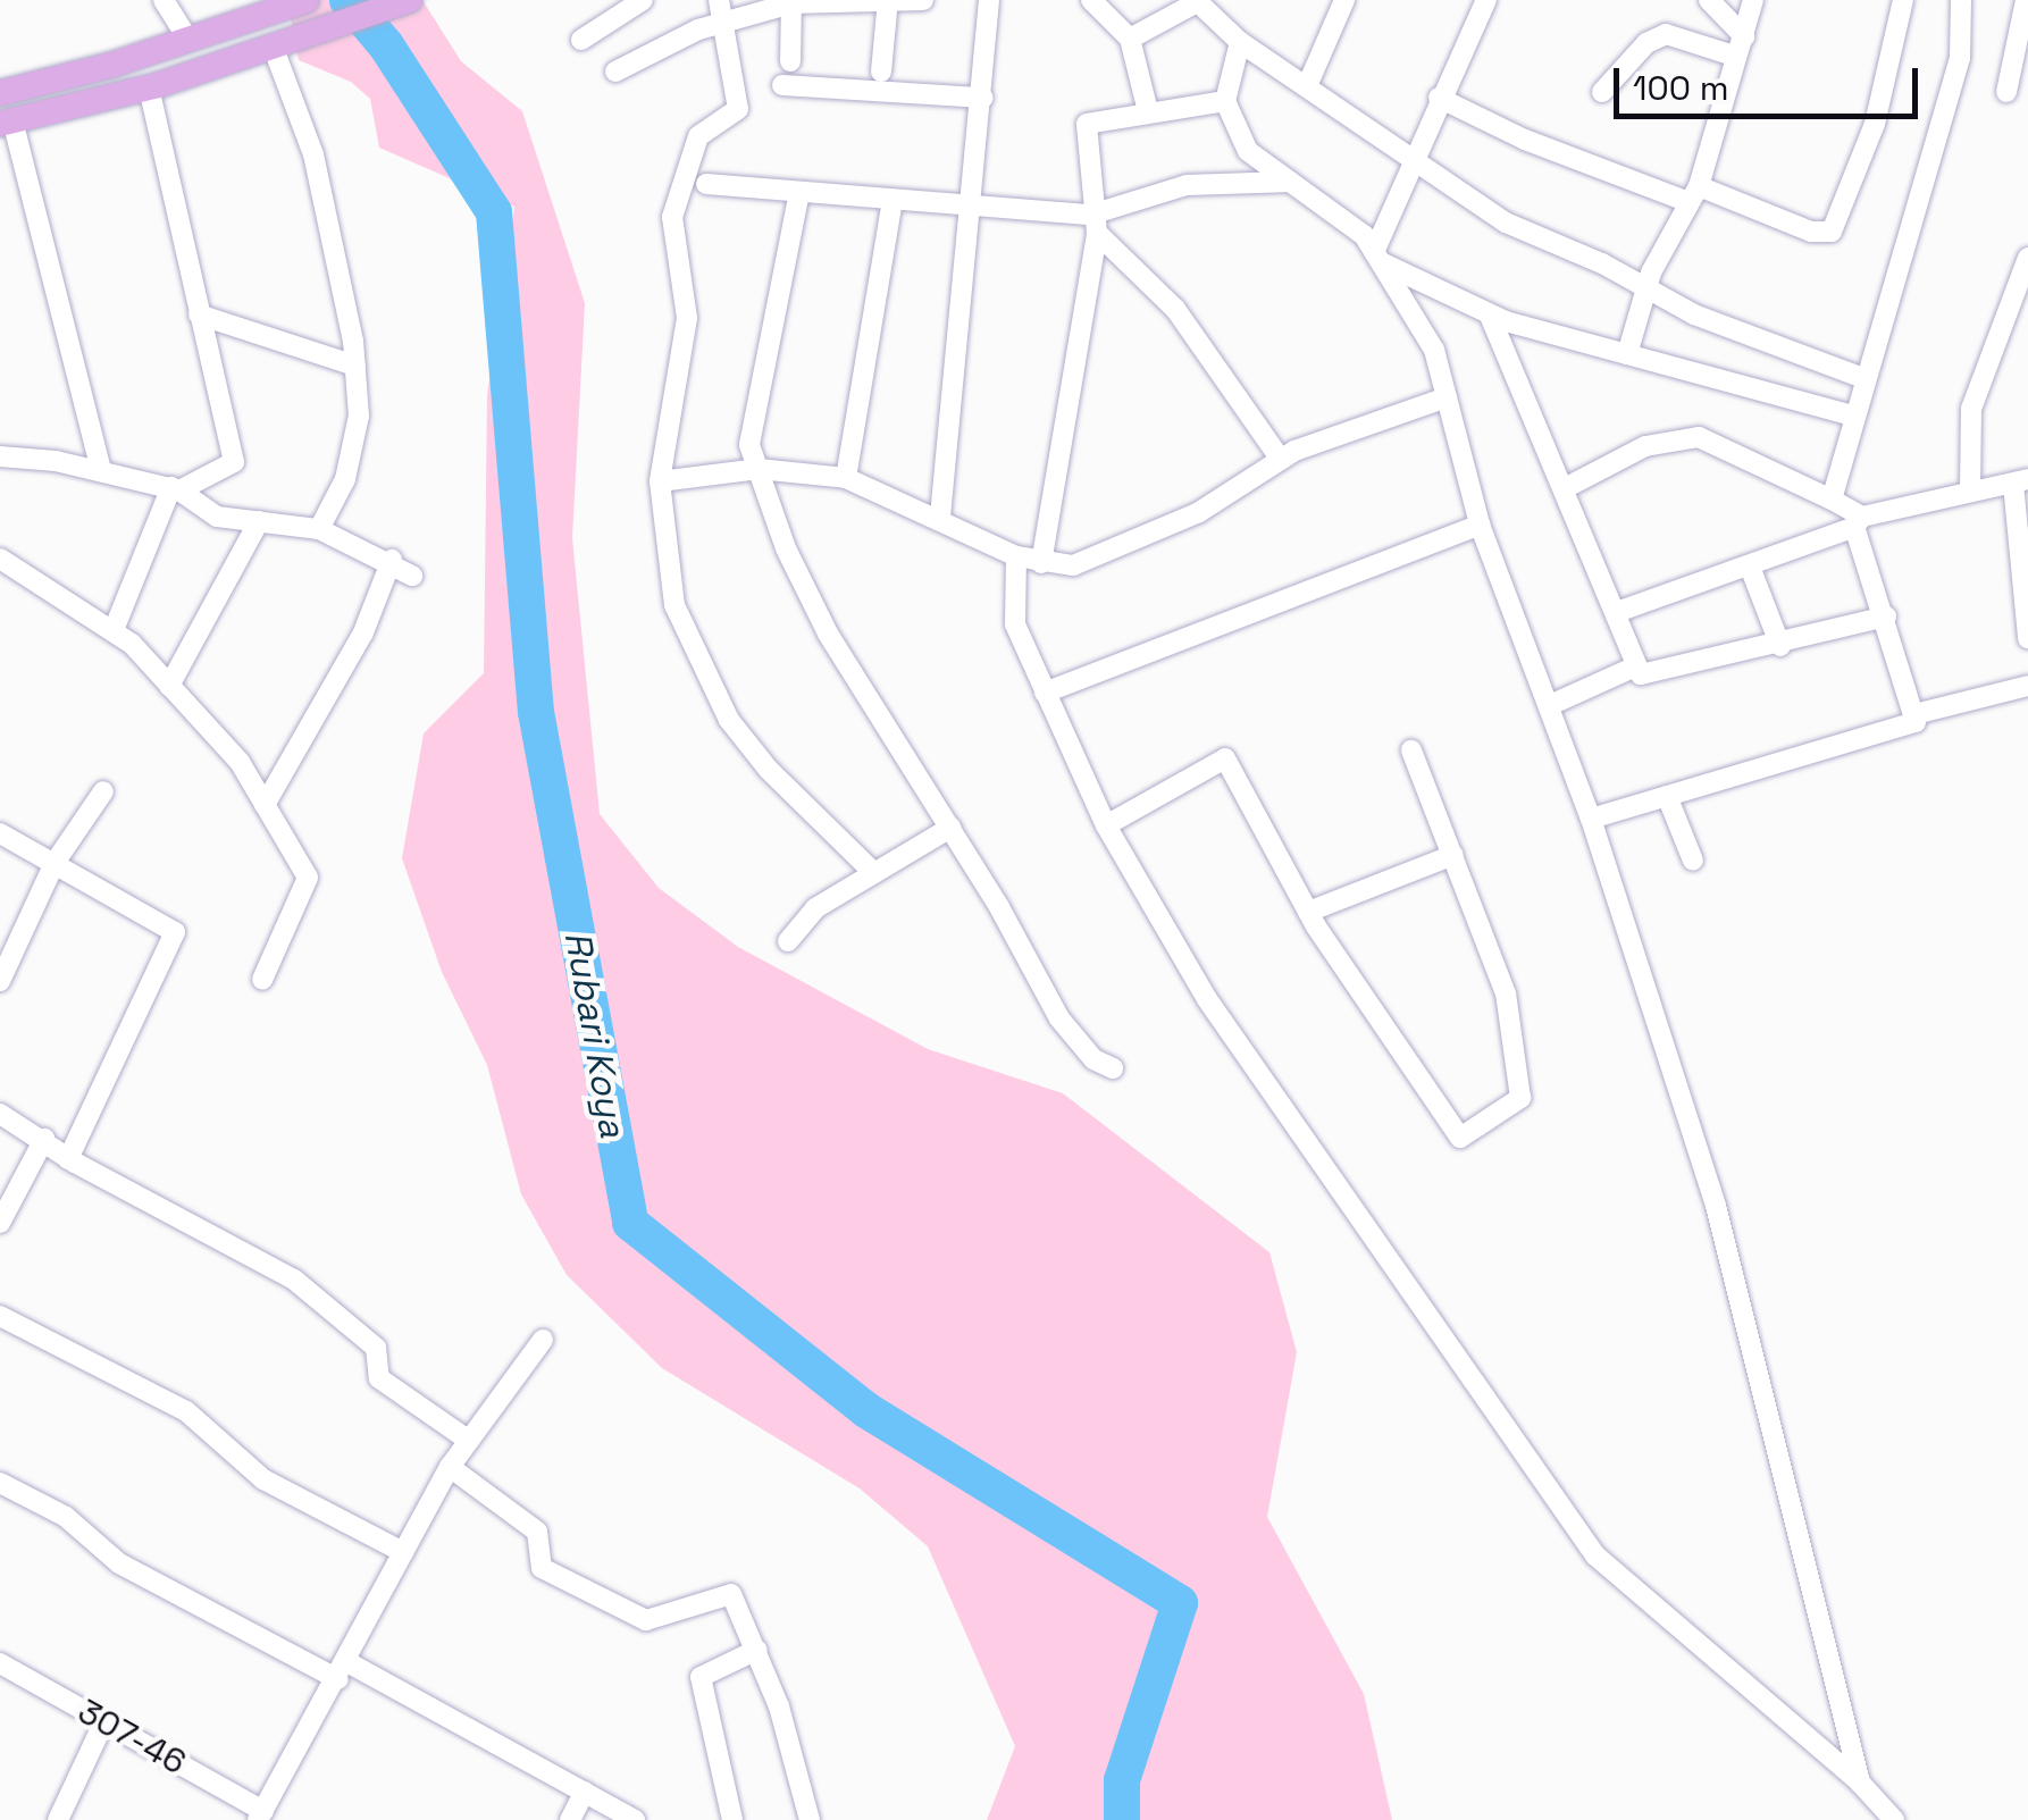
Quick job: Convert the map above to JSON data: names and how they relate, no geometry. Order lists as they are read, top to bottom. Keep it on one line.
{"streets":{"street":["307-46"]},"water":["Rubari Koya"],"scale_bar":"100 m"}
